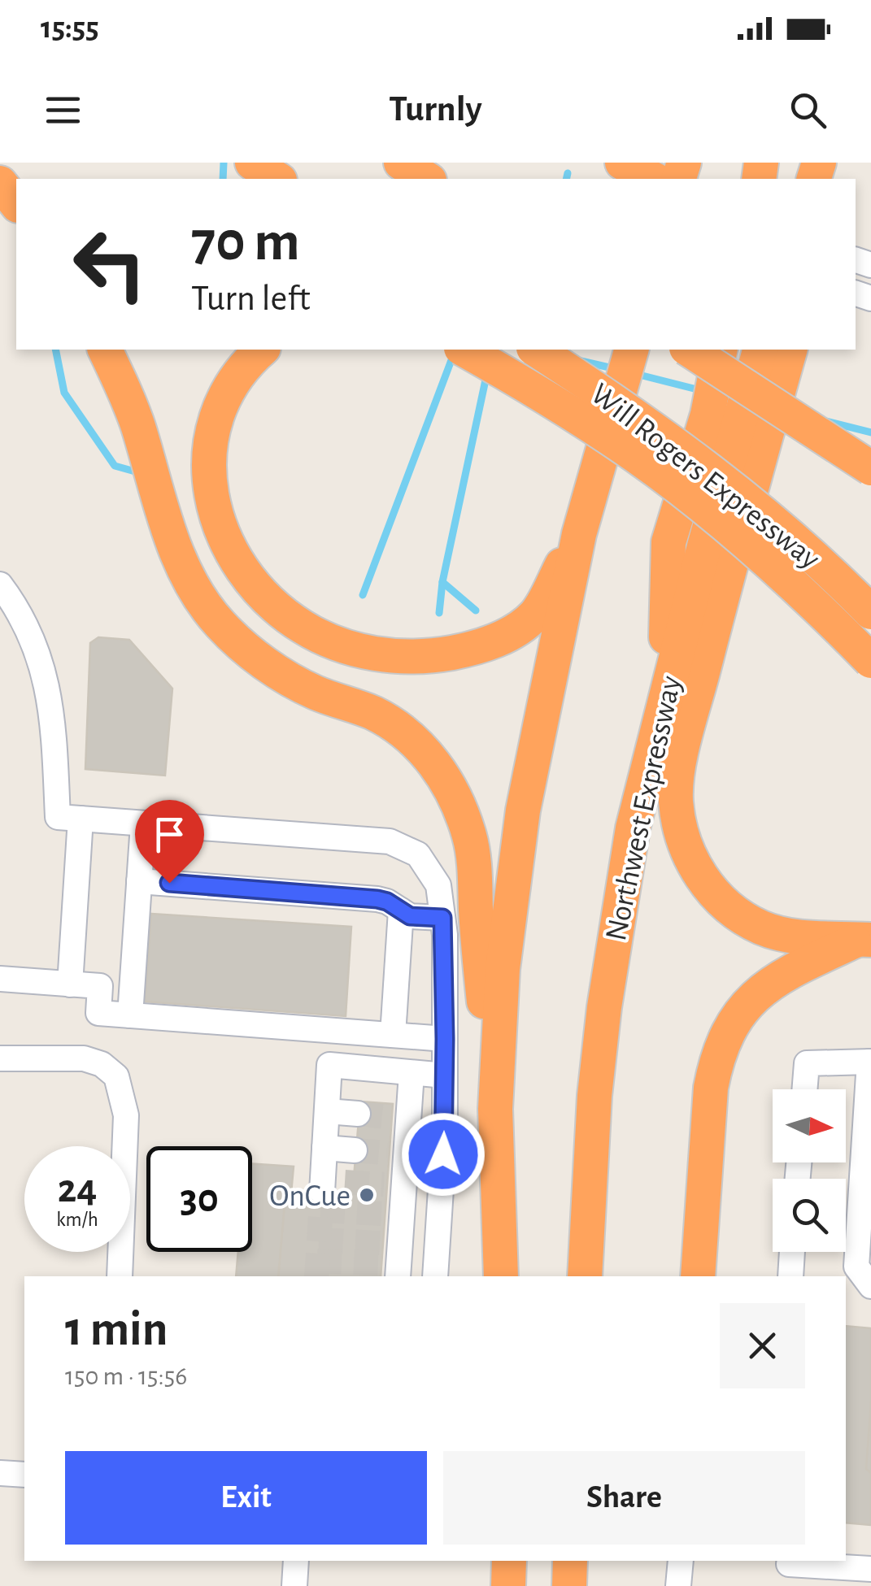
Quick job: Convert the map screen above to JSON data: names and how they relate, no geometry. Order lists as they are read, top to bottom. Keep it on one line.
{"streets":{"highway":["Will Rogers Expressway","Northwest Expressway"]},"places":["OnCue"],"north":"right","page":{"status":"15:55","header":"Turnly","turn":["70 m","Turn left"],"speed":"24 km/h","limit":"30","heading":["1 min","150 m · 15:56"],"buttons":["Exit","Share"]}}
